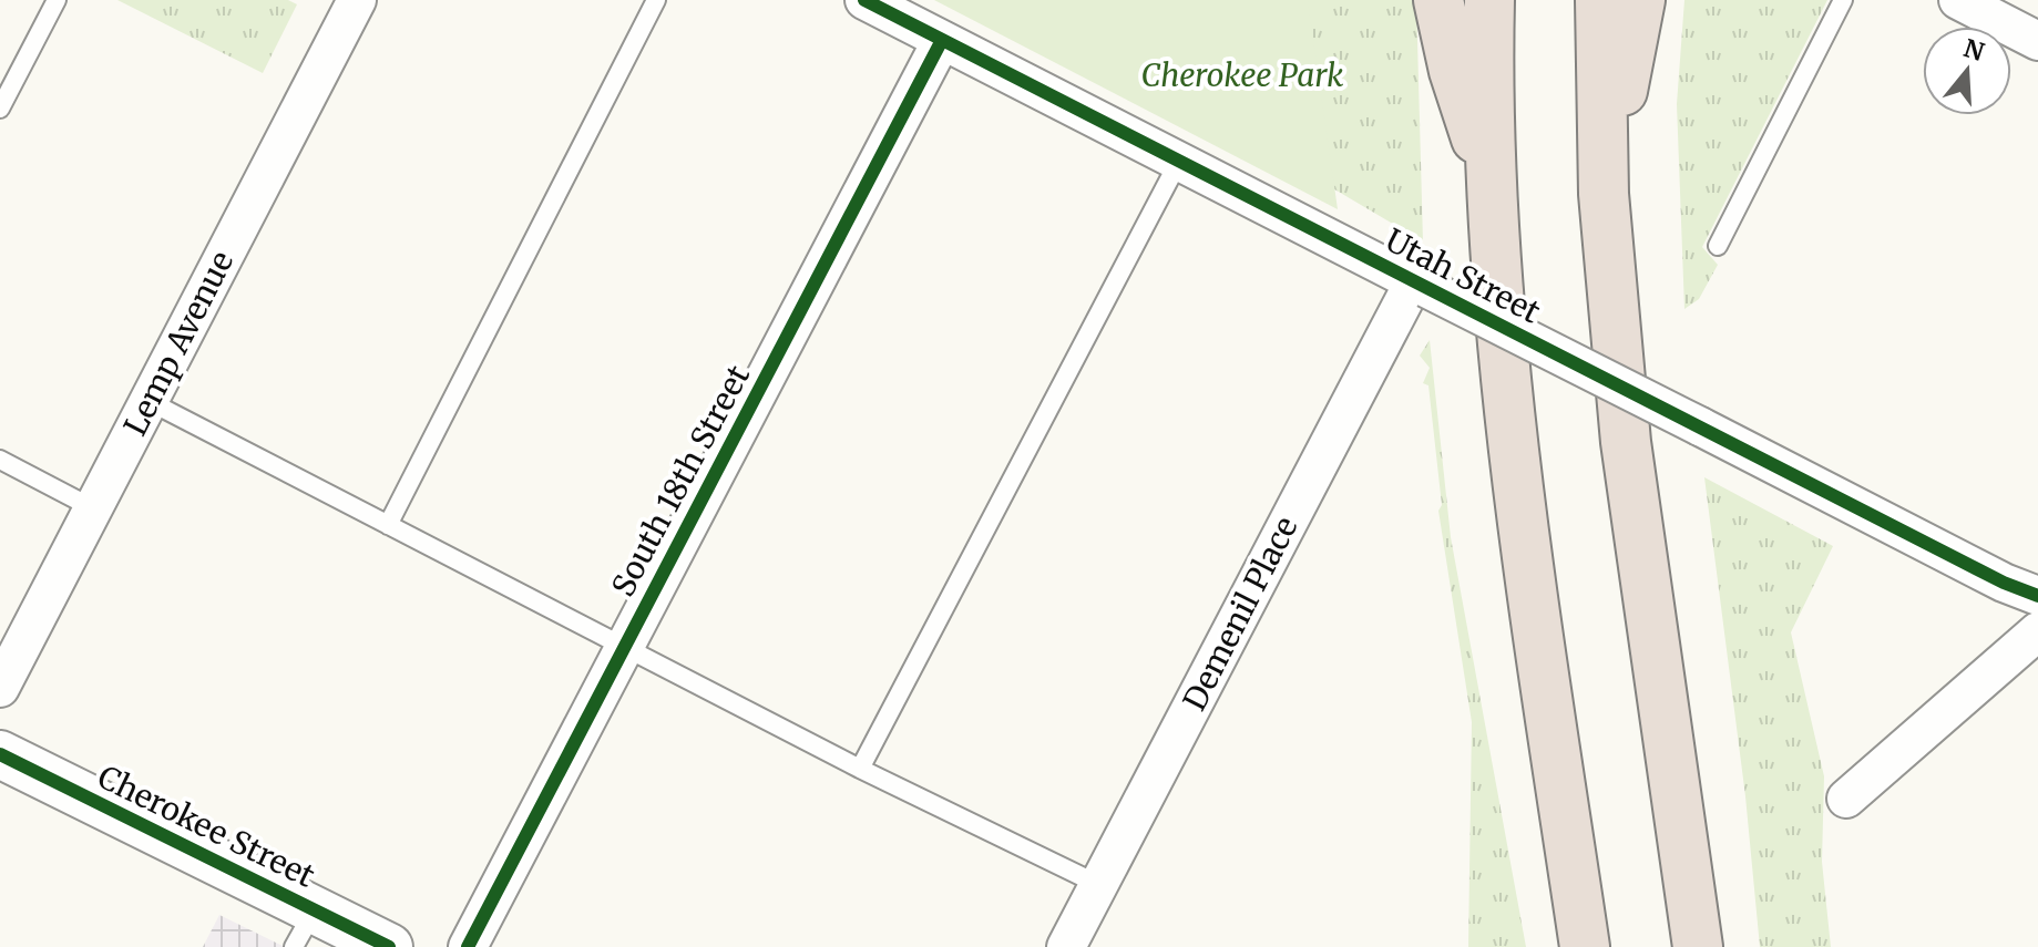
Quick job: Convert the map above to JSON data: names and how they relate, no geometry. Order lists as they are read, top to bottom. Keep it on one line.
{"streets":{"street":["Utah Street","Lemp Avenue","South 18th Street","Demenil Place","Cherokee Street"]},"crossings":[["Utah Street","South 18th Street"],["Utah Street","Demenil Place"]],"parks":["Cherokee Park"],"north":"top"}
